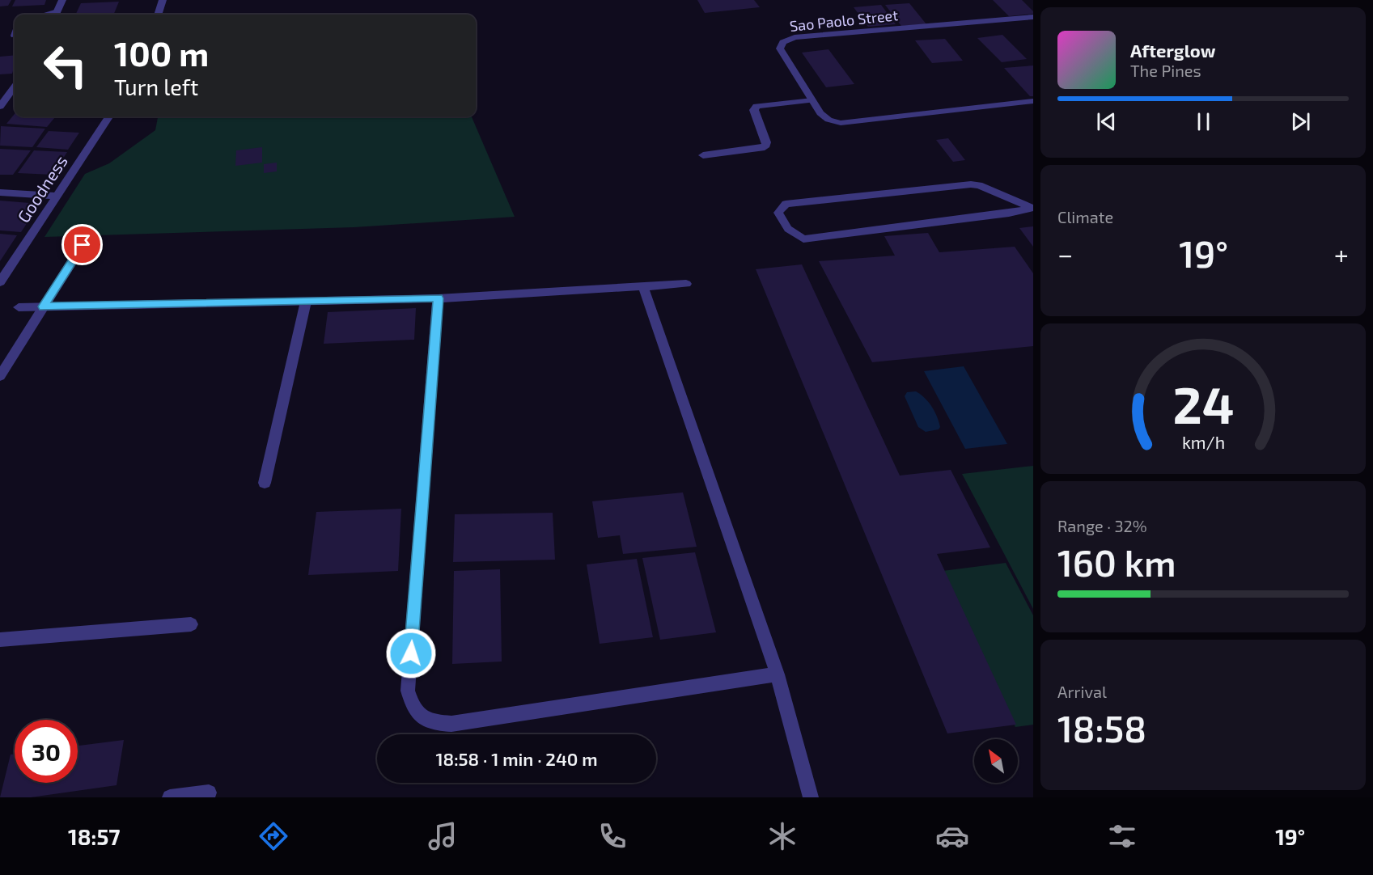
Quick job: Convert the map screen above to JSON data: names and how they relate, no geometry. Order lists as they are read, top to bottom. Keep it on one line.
{"streets":{"street":["Sao Paolo Street","Goodness"]},"north":"top left","page":{"turn":["100 m","Turn left"],"song":["Afterglow","The Pines"],"tile":["Climate",["Range · 32%","160 km"],["Arrival","18:58"]],"heat":["−","19°","+"],"limit":"30","trip":"18:58 · 1 min · 240 m","tabs":["18:57","19°"],"gauge":["24","km/h"]}}
